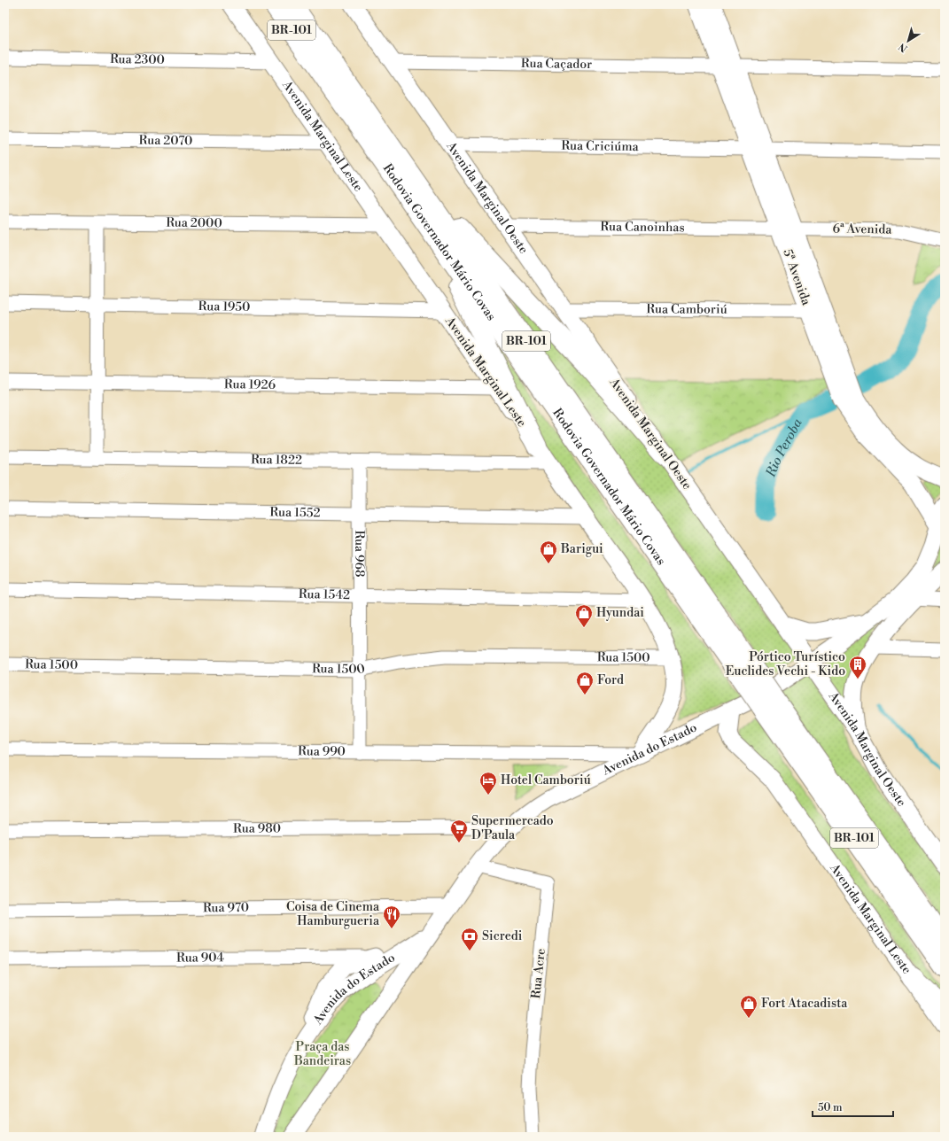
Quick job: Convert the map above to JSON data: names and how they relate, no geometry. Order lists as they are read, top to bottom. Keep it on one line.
{"streets":{"highway":["BR-101","Rodovia Governador Mário Covas"],"main road":["Avenida Marginal Leste","Avenida Marginal Oeste","5ª Avenida","Avenida do Estado"],"street":["Rua 2300","Rua Caçador","Rua 2070","Rua Criciúma","Rua 2000","Rua Canoinhas","6ª Avenida","Rua 1950","Rua Camboriú","Rua 1926","Rua 1822","Rua 1552","Rua 968","Rua 1542","Rua 1500","Rua 990","Rua 980","Rua 970","Rua 904","Rua Acre"]},"crossings":[["Rua 2300","Avenida Marginal Leste"],["Rua Caçador","Avenida Marginal Oeste"],["Rua Caçador","5ª Avenida"],["Avenida Marginal Leste","Rua 2070"],["Avenida Marginal Leste","Rua 2000"],["Avenida Marginal Leste","Rua 1950"],["Avenida Marginal Leste","Rua 1926"],["Avenida Marginal Leste","Rua 1822"],["Avenida Marginal Leste","Rua 1552"],["Avenida Marginal Leste","Rua 1542"],["Avenida Marginal Leste","Rua 1500"],["Avenida Marginal Leste","Avenida do Estado"],["Avenida Marginal Leste","Rua 990"],["Rua Criciúma","Avenida Marginal Oeste"],["Rua Criciúma","5ª Avenida"],["Avenida Marginal Oeste","Rua Canoinhas"],["Avenida Marginal Oeste","Rua Camboriú"],["Avenida Marginal Oeste","Avenida do Estado"],["Rua Canoinhas","6ª Avenida"],["Rua Canoinhas","5ª Avenida"],["6ª Avenida","5ª Avenida"],["Rodovia Governador Mário Covas","Avenida do Estado"],["5ª Avenida","Rua Camboriú"],["5ª Avenida","Avenida do Estado"],["Rua 1822","Rua 968"],["Rua 1552","Rua 968"],["Rua 968","Rua 1542"],["Rua 968","Rua 1500"],["Rua 968","Rua 990"],["Avenida do Estado","Rua 990"],["Avenida do Estado","Rua 980"],["Avenida do Estado","Rua 970"],["Avenida do Estado","Rua 904"],["Avenida do Estado","Rua Acre"]],"water":["Rio Peroba"],"parks":["Praça das Bandeiras"],"places":{"shop":["Barigui","Hyundai","Ford","Fort Atacadista"],"building":["Pórtico Turístico Euclides Vechi - Kido"],"hotel":["Hotel Camboriú"],"supermarket":["Supermercado D'Paula"],"restaurant":["Coisa de Cinema Hamburgueria"],"bank":["Sicredi"]},"scale_bar":"50 m","north":"bottom left"}
